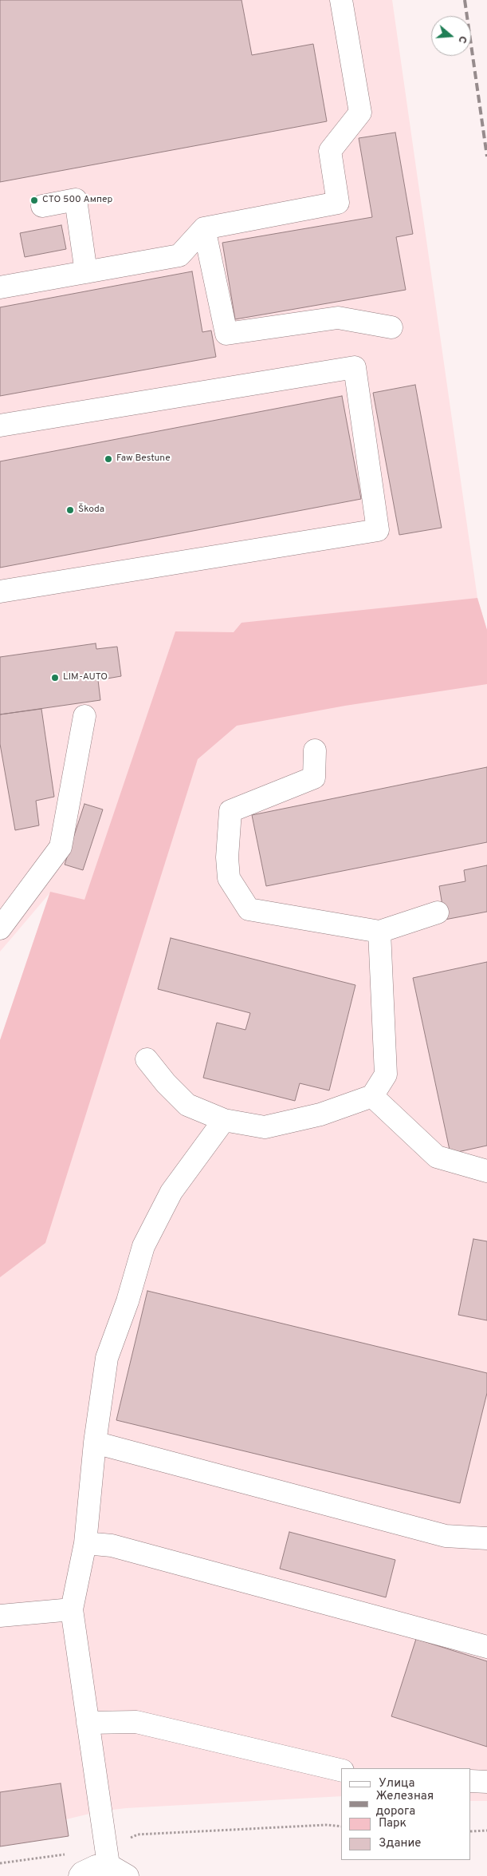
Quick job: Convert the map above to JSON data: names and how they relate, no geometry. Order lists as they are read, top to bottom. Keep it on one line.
{"places":["СТО 500 Ампер","Faw Bestune","Škoda","LIM-AUTO"],"legend":["Улица","Железная дорога","Парк","Здание"],"north":"right"}
